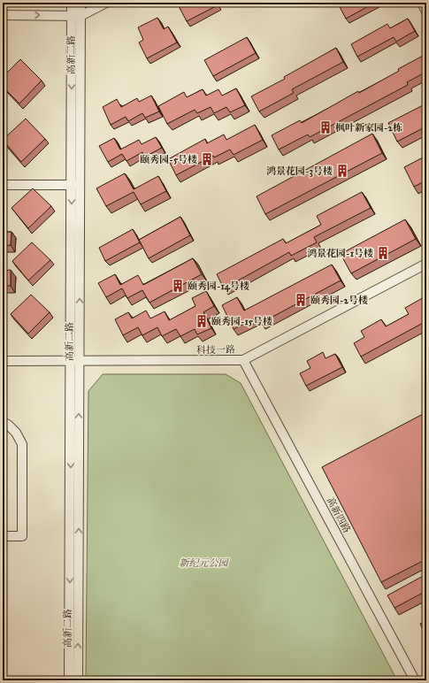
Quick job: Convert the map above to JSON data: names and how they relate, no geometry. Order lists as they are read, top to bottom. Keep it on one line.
{"streets":{"street":["高新二路","科技一路","高新四路"]},"crossings":[["高新二路","科技一路"],["科技一路","高新四路"]],"parks":["新纪元公园"],"places":{"building":["枫叶新家园-2栋","颐秀园-5号楼","鸿景花园-3号楼","鸿景花园-1号楼","颐秀园-14号楼","颐秀园-2号楼","颐秀园-15号楼"]}}
